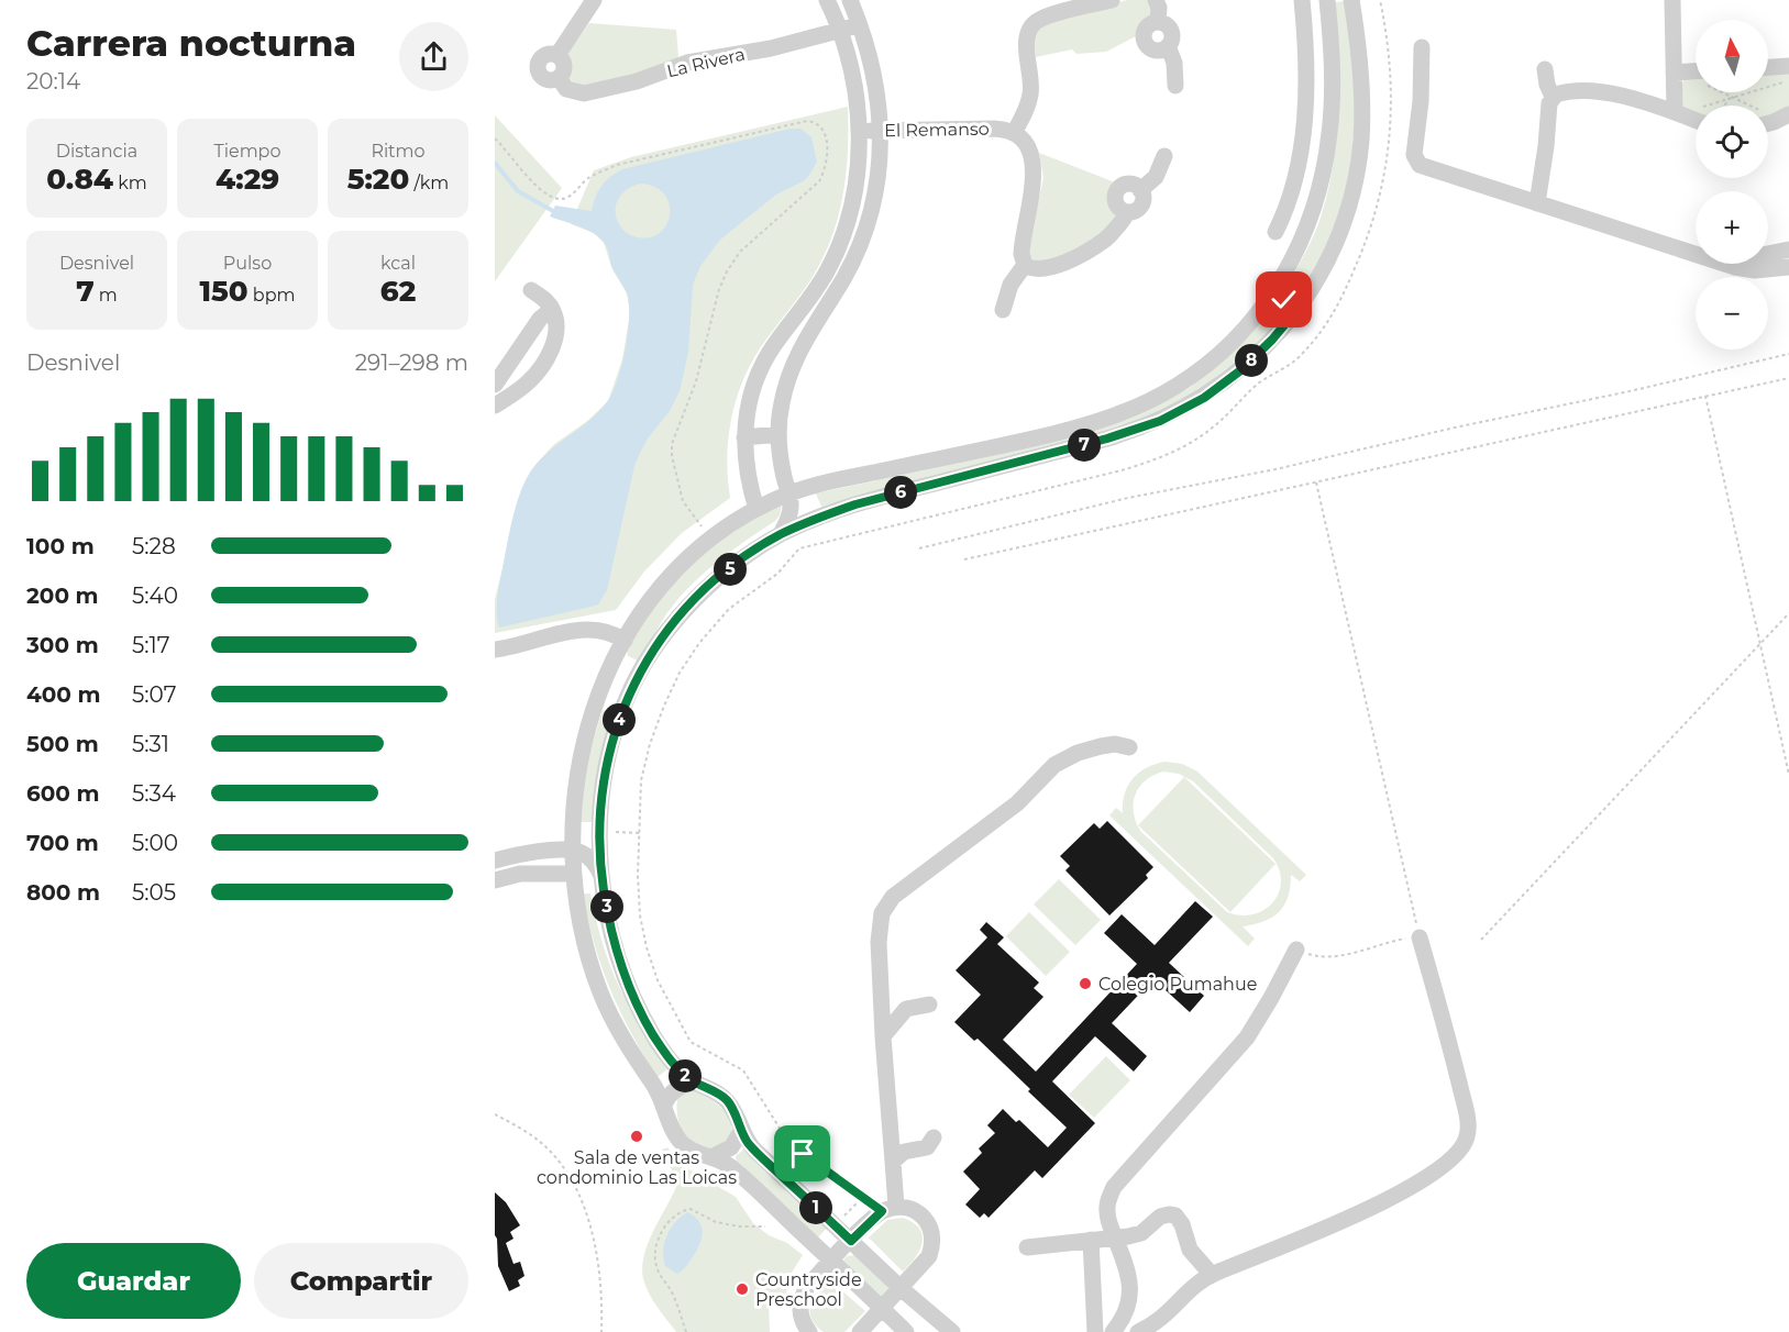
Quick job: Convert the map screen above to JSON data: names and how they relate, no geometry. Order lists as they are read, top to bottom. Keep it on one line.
{"streets":{"street":["La Rivera","El Remanso"]},"places":["Colegio Pumahue","Sala de ventas condominio Las Loicas","Countryside Preschool"],"north":"top","page":{"heading":["Carrera nocturna","20:14"],"map_buttons":["+","−"],"stats":[["Distancia","0.84 km"],["Tiempo","4:29"],["Ritmo","5:20 /km"],["Desnivel","7 m"],["Pulso","150 bpm"],["kcal","62"]],"chart":["Desnivel","291–298 m"],"pins":["8","7","6","5","4","3","2","1"],"list":[{"name":"100 m","note":"5:28"},{"name":"200 m","note":"5:40"},{"name":"300 m","note":"5:17"},{"name":"400 m","note":"5:07"},{"name":"500 m","note":"5:31"},{"name":"600 m","note":"5:34"},{"name":"700 m","note":"5:00"},{"name":"800 m","note":"5:05"}],"buttons":["Guardar","Compartir"]}}
